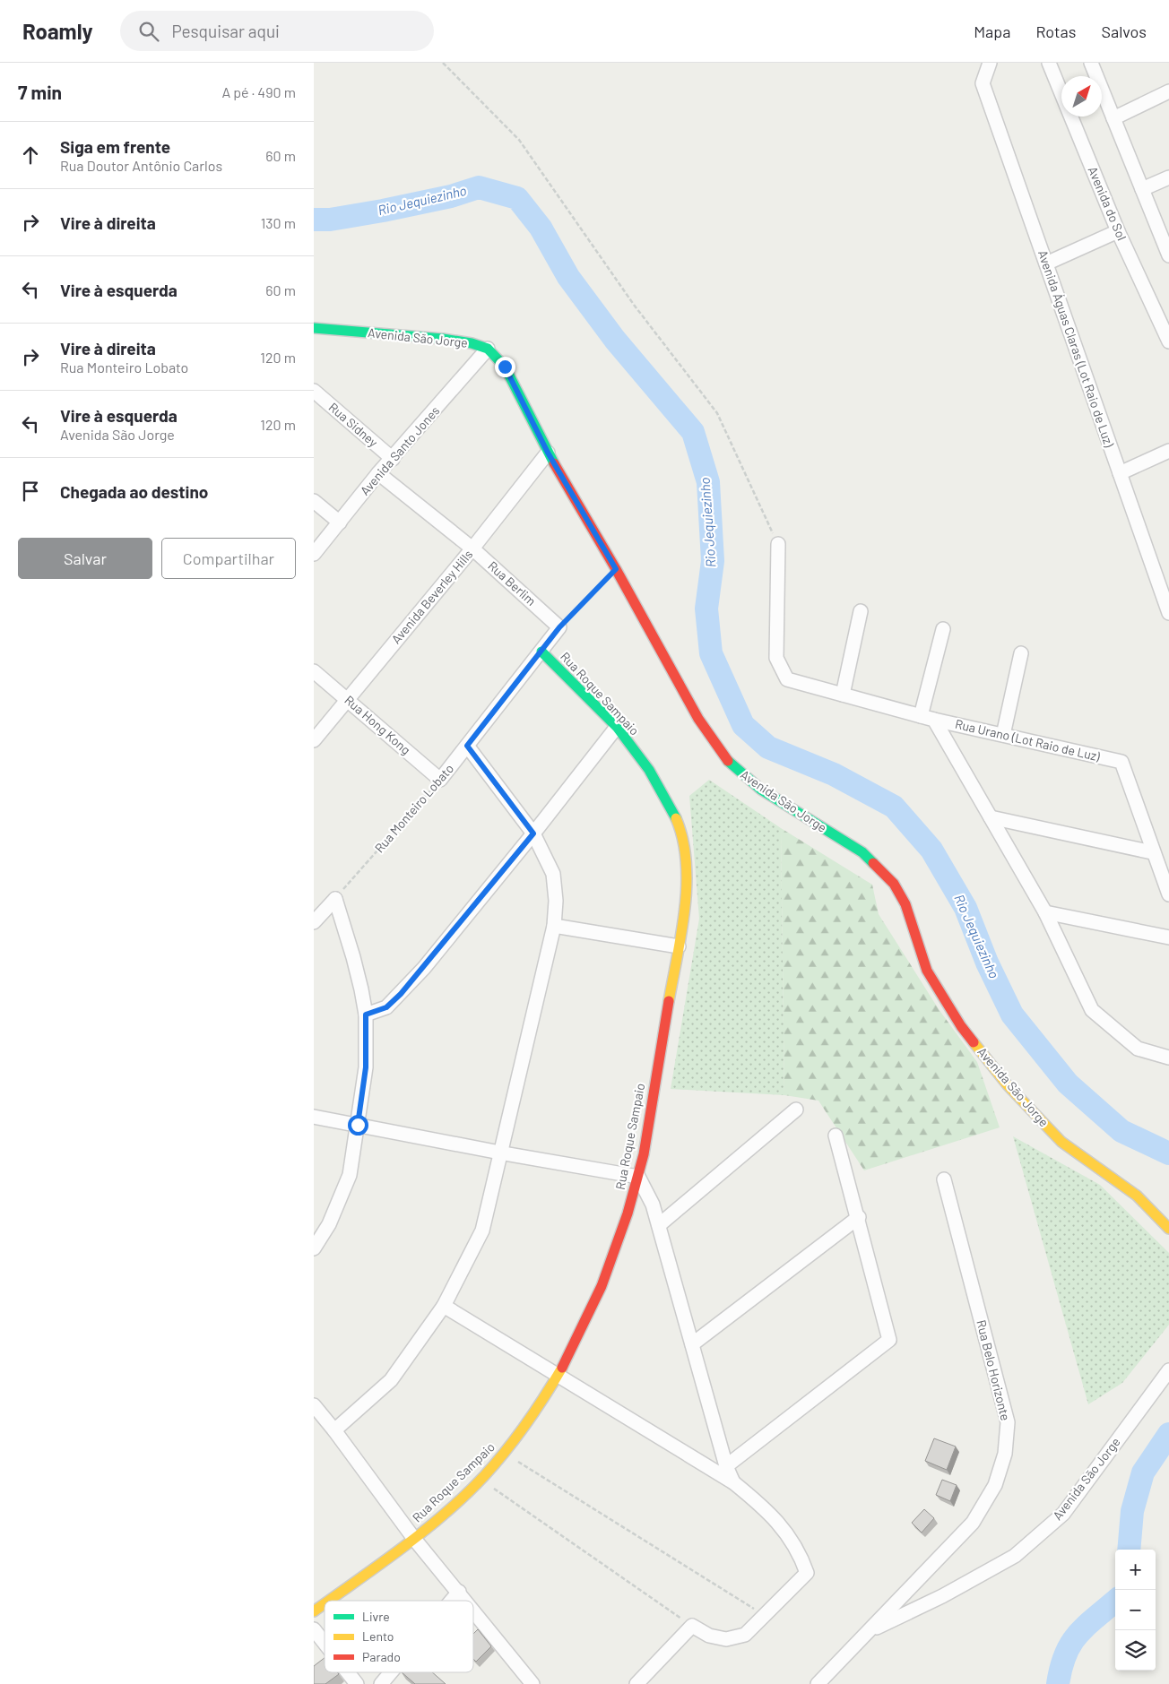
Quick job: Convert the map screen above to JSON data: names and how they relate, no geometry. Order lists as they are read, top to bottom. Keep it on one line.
{"streets":{"street":["Avenida do Sol","Avenida São Jorge","Avenida Águas Claras (Lot Raio de Luz)","Rua Sidney","Avenida Santo Jones","Rua Berlim","Avenida Beverley Hills","Rua Roque Sampaio","Rua Hong Kong","Rua Urano (Lot Raio de Luz)","Rua Monteiro Lobato","Rua Belo Horizonte"]},"crossings":[["Avenida São Jorge","Avenida Santo Jones"],["Avenida São Jorge","Avenida Beverley Hills"],["Avenida São Jorge","Rua Belo Horizonte"],["Rua Sidney","Avenida Santo Jones"],["Avenida Santo Jones","Rua Berlim"],["Rua Berlim","Avenida Beverley Hills"],["Rua Berlim","Rua Monteiro Lobato"],["Avenida Beverley Hills","Rua Hong Kong"],["Rua Roque Sampaio","Rua Monteiro Lobato"],["Rua Hong Kong","Rua Monteiro Lobato"]],"water":["Rio Jequiezinho"],"legend":["Livre","Lento","Parado"],"north":"top right","page":{"header":"Roamly","search":"Pesquisar aqui","nav":["Mapa","Rotas","Salvos"],"heading":["7 min","A pé · 490 m"],"list":[["Siga em frente","Rua Doutor Antônio Carlos","60 m"],["Vire à direita","130 m"],["Vire à esquerda","60 m"],["Vire à direita","Rua Monteiro Lobato","120 m"],["Vire à esquerda","Avenida São Jorge","120 m"],"Chegada ao destino"],"buttons":["Salvar","Compartilhar"],"map_buttons":["+","−"]}}
